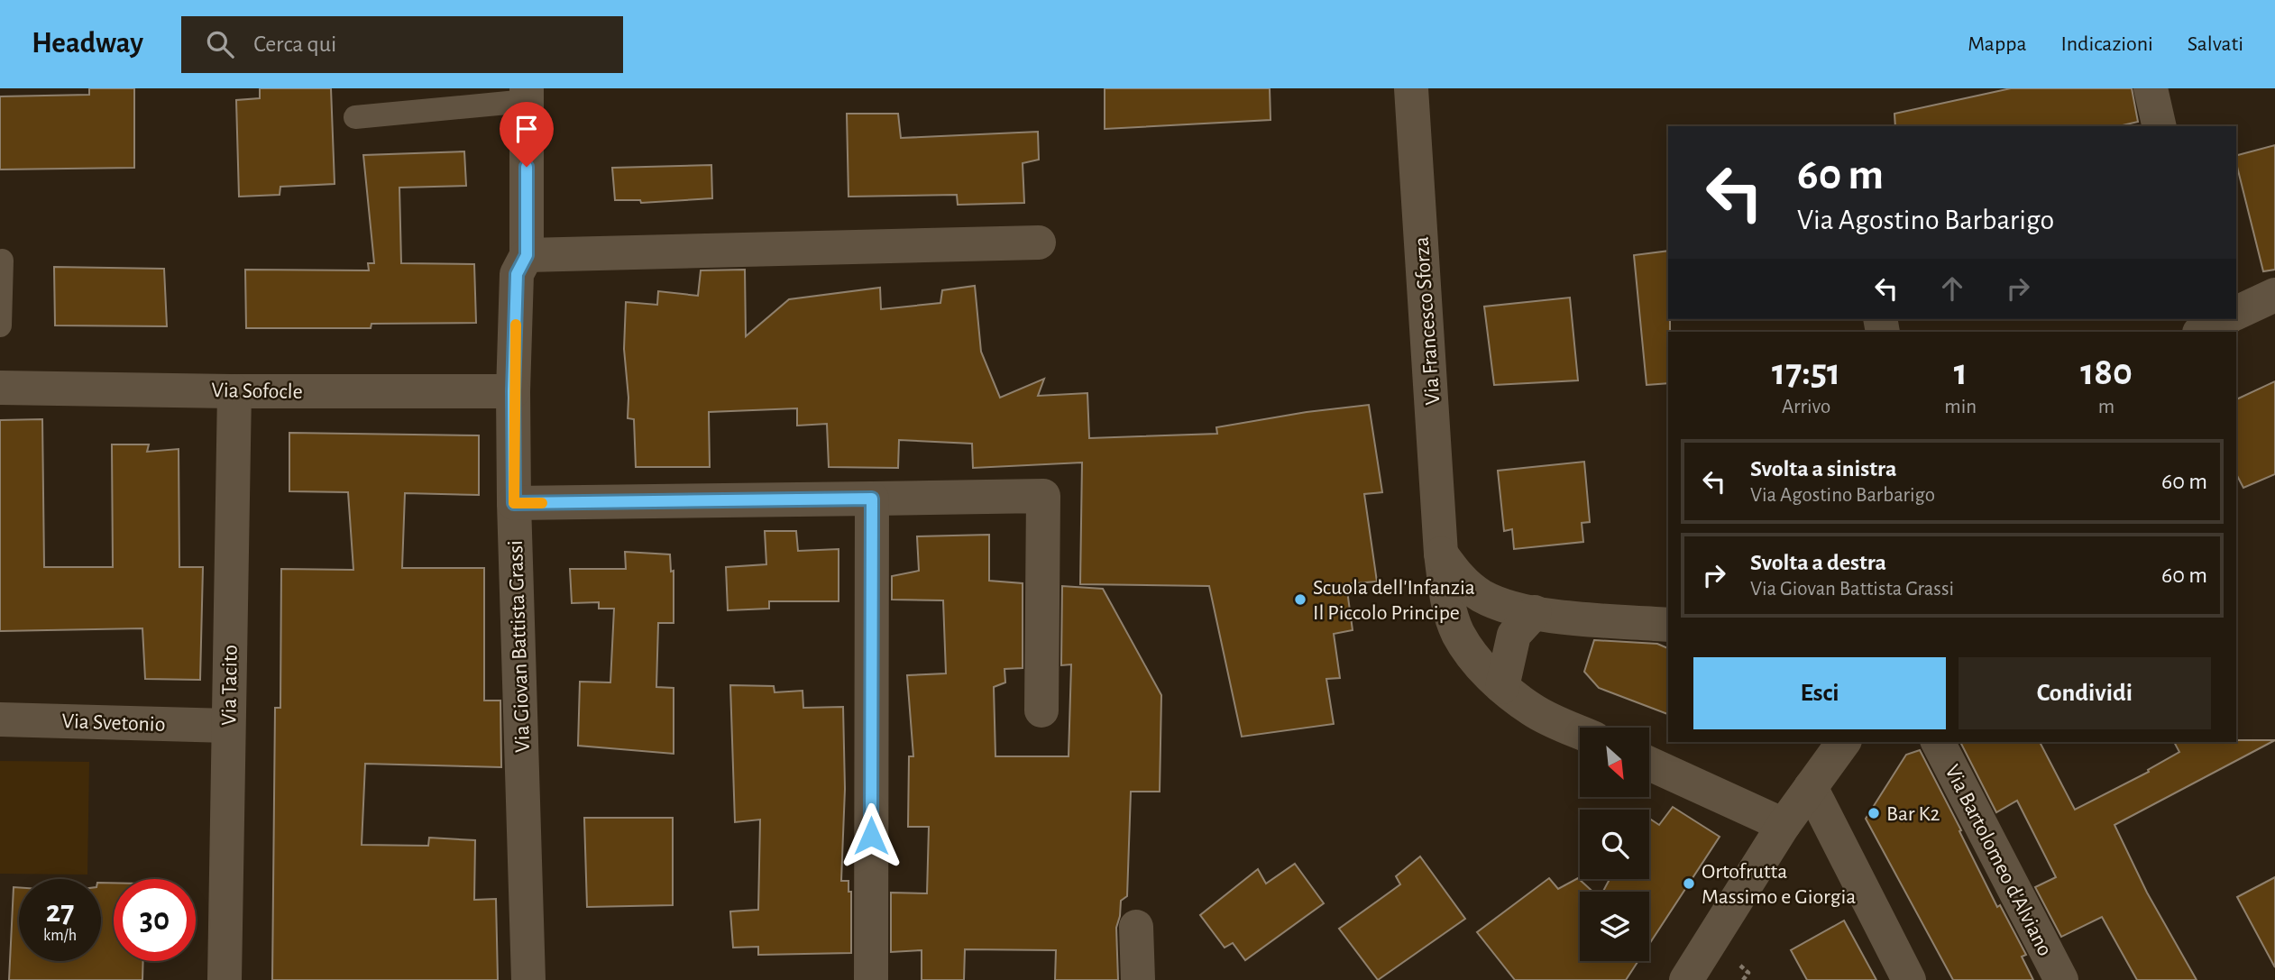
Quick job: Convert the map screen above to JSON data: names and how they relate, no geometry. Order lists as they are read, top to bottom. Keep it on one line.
{"streets":{"street":["Via Francesco Sforza","Via Sofocle","Via Giovan Battista Grassi","Via Tacito","Via Svetonio","Via Bartolomeo d'Alviano"]},"crossings":[["Via Sofocle","Via Giovan Battista Grassi"],["Via Sofocle","Via Tacito"],["Via Tacito","Via Svetonio"]],"places":["Scuola dell'Infanzia Il Piccolo Principe","Bar K2","Ortofrutta Massimo e Giorgia"],"north":"bottom right","page":{"header":"Headway","search":"Cerca qui","nav":["Mappa","Indicazioni","Salvati"],"turn":["60 m","Via Agostino Barbarigo"],"eta":["17:51","Arrivo","1","min","180","m"],"list":[{"name":"Svolta a sinistra","note":"Via Agostino Barbarigo","value":"60 m"},{"name":"Svolta a destra","note":"Via Giovan Battista Grassi","value":"60 m"}],"buttons":["Esci","Condividi"],"speed":"27 km/h","limit":"30"}}
